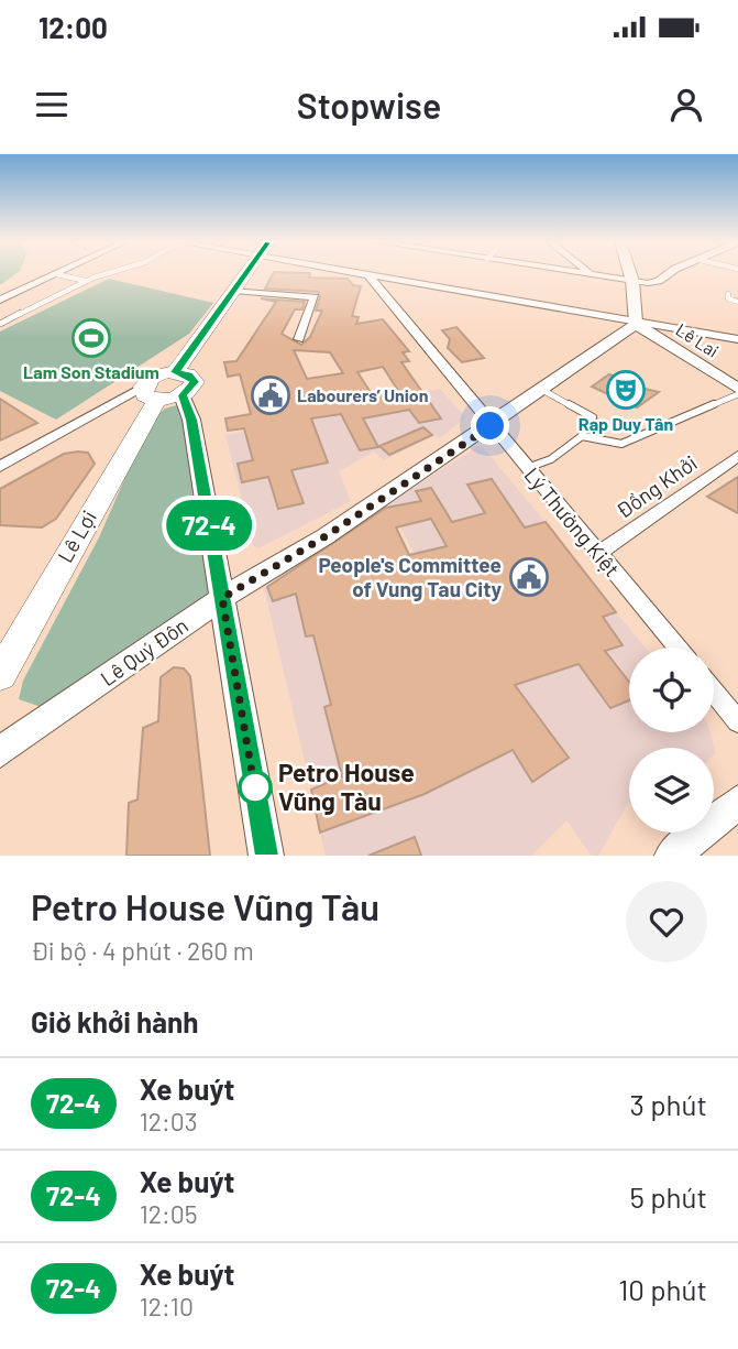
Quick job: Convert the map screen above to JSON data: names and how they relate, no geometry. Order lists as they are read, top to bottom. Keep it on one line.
{"streets":{"main road":["Lê Lợi"],"street":["Lê Lai","Đồng Khởi","Lý Thường Kiệt","Lê Quý Đôn"]},"crossings":[["Lê Lai","Lê Quý Đôn"],["Đồng Khởi","Lý Thường Kiệt"],["Lý Thường Kiệt","Lê Quý Đôn"]],"places":{"sports":["Lam Son Stadium"],"theatre":["Rạp Duy Tân"],"public building":["Labourers’ Union","People's Committee of Vung Tau City"],"other":["Petro House Vũng Tàu"]},"lines":["bus line 72-4"],"page":{"status":"12:00","header":"Stopwise","on_map":"72-4","heading":[["Petro House Vũng Tàu","Đi bộ · 4 phút · 260 m"],"Giờ khởi hành"],"list":[{"mark":"72-4","name":"Xe buýt","note":"12:03","value":"3 phút"},{"mark":"72-4","name":"Xe buýt","note":"12:05","value":"5 phút"},{"mark":"72-4","name":"Xe buýt","note":"12:10","value":"10 phút"}]}}
